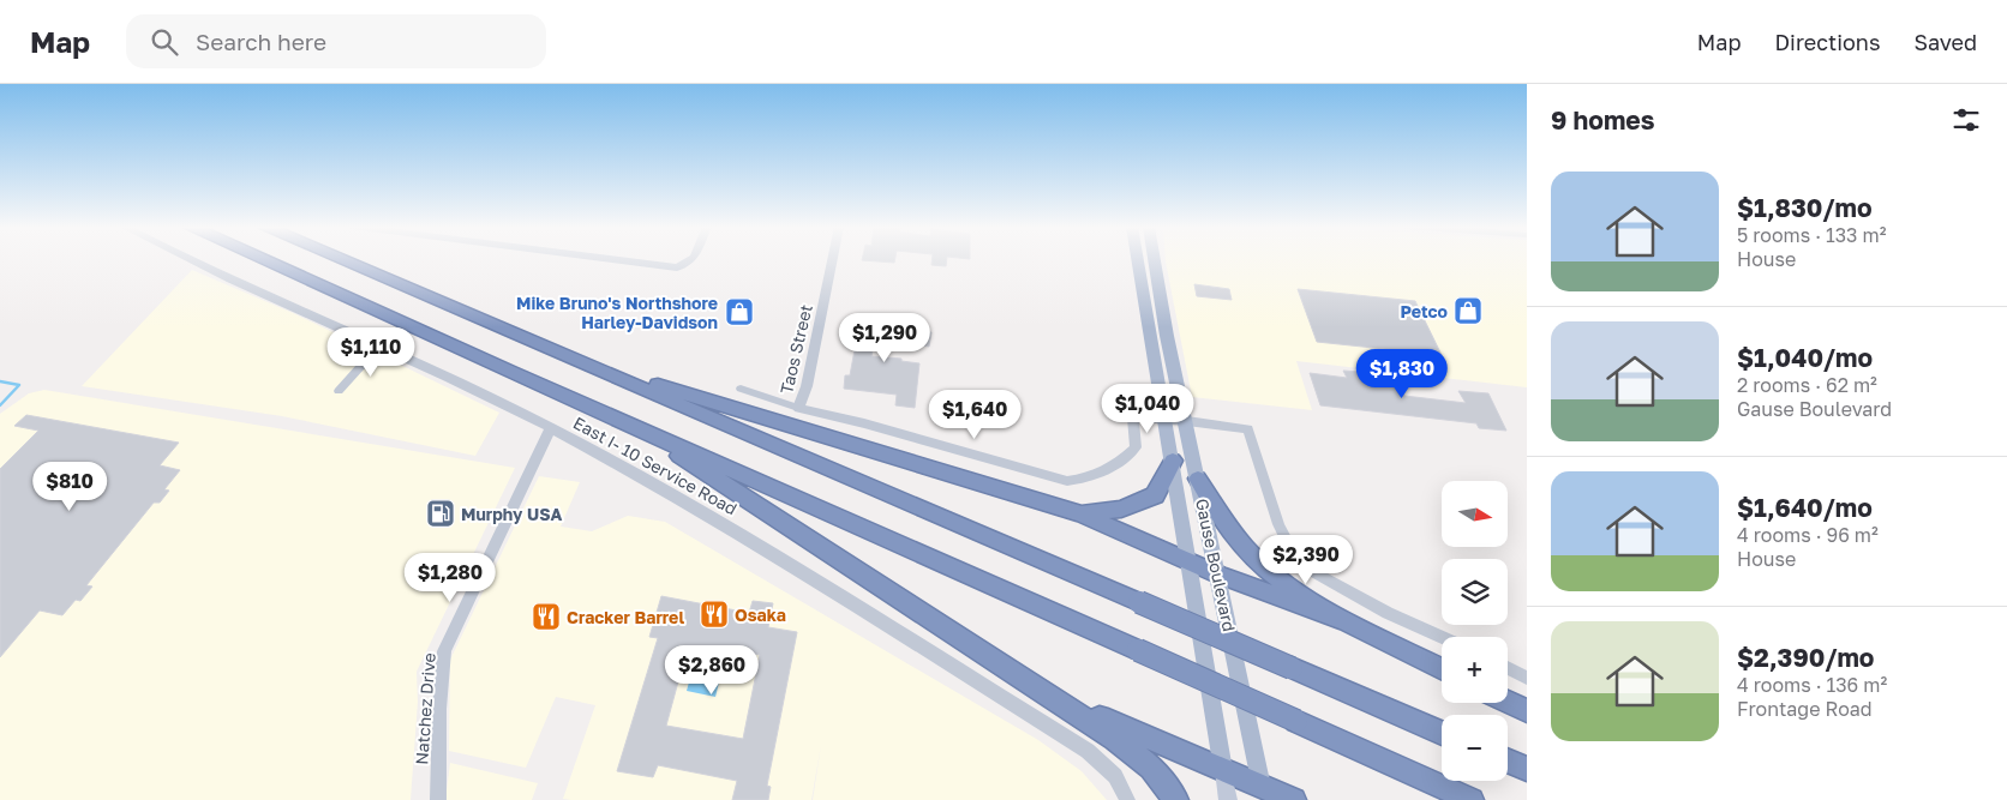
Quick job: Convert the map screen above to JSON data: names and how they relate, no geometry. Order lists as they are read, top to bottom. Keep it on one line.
{"streets":{"main road":["Gause Boulevard"],"street":["Taos Street","East I- 10 Service Road","Natchez Drive"]},"crossings":[["East I- 10 Service Road","Natchez Drive"]],"places":{"shop":["Petco","Mike Bruno's Northshore Harley-Davidson"],"fuel station":["Murphy USA"],"restaurant":["Osaka","Cracker Barrel"]},"north":"right","page":{"header":"Map","search":"Search here","nav":["Map","Directions","Saved"],"heading":"9 homes","list":[{"name":"$1,830/mo","note":"5 rooms · 133 m² · House"},{"name":"$1,040/mo","note":"2 rooms · 62 m² · Gause Boulevard"},{"name":"$1,640/mo","note":"4 rooms · 96 m² · House"},{"name":"$2,390/mo","note":"4 rooms · 136 m² · Frontage Road"}],"price":["$1,290","$1,110","$1,830","$1,040","$1,640","$810","$2,390","$1,280","$2,860"],"map_buttons":["+","−"]}}
